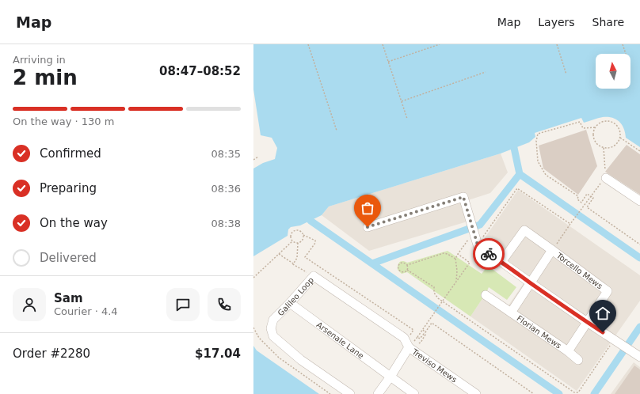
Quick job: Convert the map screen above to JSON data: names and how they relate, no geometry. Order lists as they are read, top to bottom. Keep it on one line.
{"streets":{"street":["Torcello Mews","Galileo Loop","Florian Mews","Arsenale Lane","Treviso Mews"]},"crossings":[["Torcello Mews","Florian Mews"],["Galileo Loop","Arsenale Lane"],["Galileo Loop","Treviso Mews"]],"north":"top","page":{"header":"Map","nav":["Map","Layers","Share"],"heading":["2 min","Arriving in","08:47–08:52"],"panel":["Sam","Courier · 4.4","Order #2280","$17.04"],"bar":"On the way · 130 m","list":[["Confirmed","08:35"],["Preparing","08:36"],["On the way","08:38"],"Delivered"]}}
